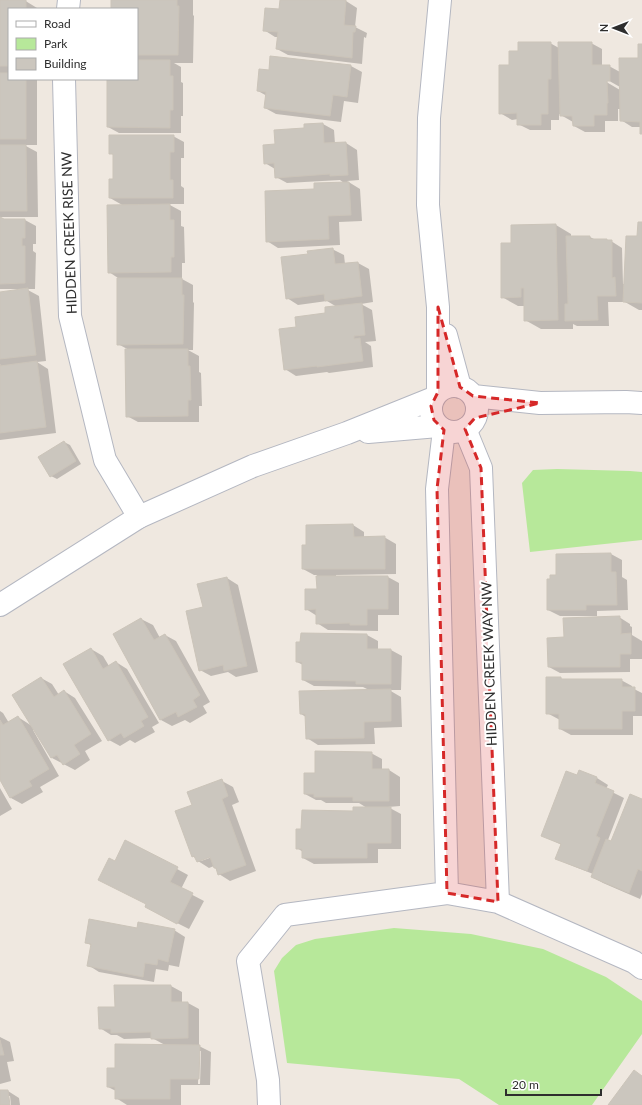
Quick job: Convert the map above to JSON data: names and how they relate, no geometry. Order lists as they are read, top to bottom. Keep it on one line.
{"streets":{"street":["HIDDEN CREEK RISE NW","HIDDEN CREEK WAY NW"]},"legend":["Road","Park","Building"],"scale_bar":"20 m","north":"left"}
